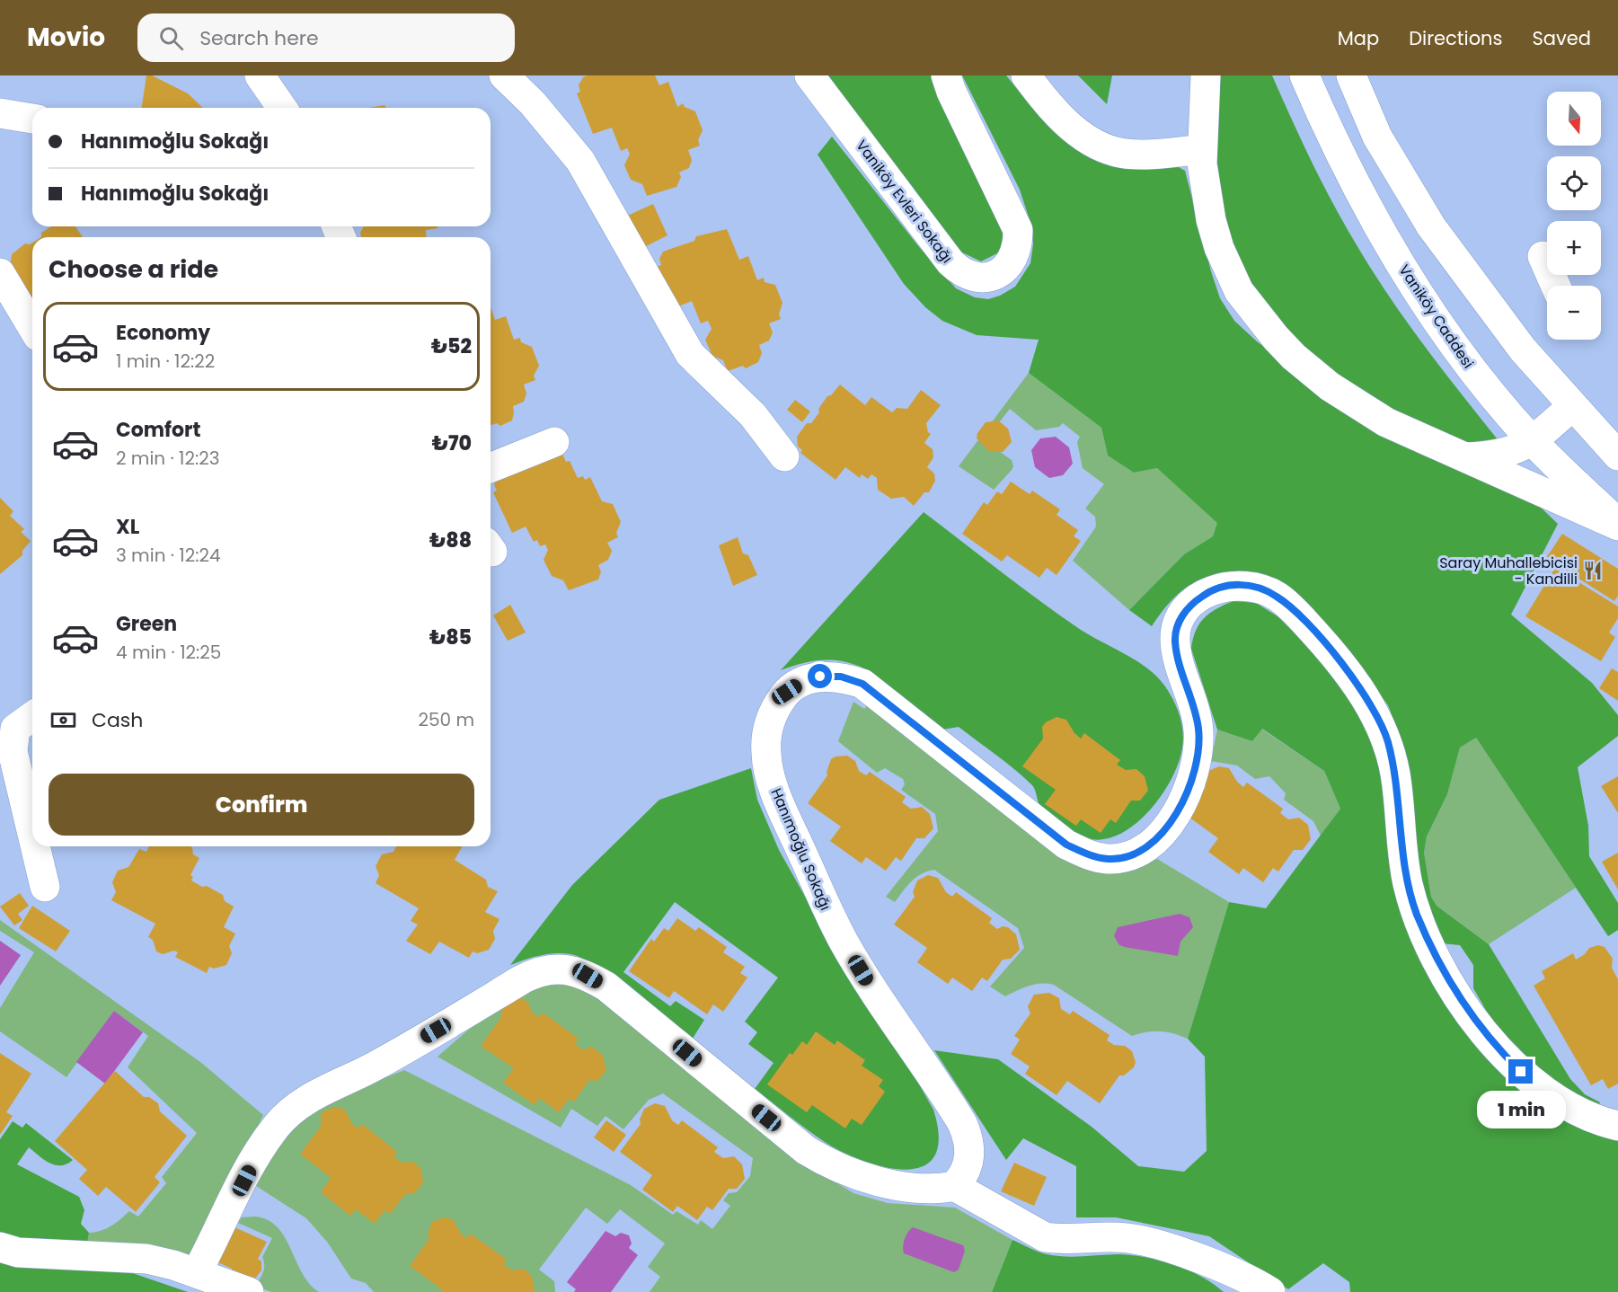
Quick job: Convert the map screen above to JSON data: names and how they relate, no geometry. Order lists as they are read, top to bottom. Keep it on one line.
{"streets":{"street":["Vaniköy Evleri Sokağı","Vaniköy Caddesi","Hanımoğlu Sokağı"]},"places":{"restaurant":["Saray Muhallebicisi - Kandilli"]},"north":"bottom","page":{"header":"Movio","search":"Search here","nav":["Map","Directions","Saved"],"map_buttons":["+","−"],"banner":["Hanımoğlu Sokağı","Hanımoğlu Sokağı"],"heading":"Choose a ride","list":[{"name":"Economy","note":"1 min · 12:22","value":"₺52"},{"name":"Comfort","note":"2 min · 12:23","value":"₺70"},{"name":"XL","note":"3 min · 12:24","value":"₺88"},{"name":"Green","note":"4 min · 12:25","value":"₺85"}],"pay":["Cash","250 m"],"buttons":"Confirm","bubble":"1 min"}}
